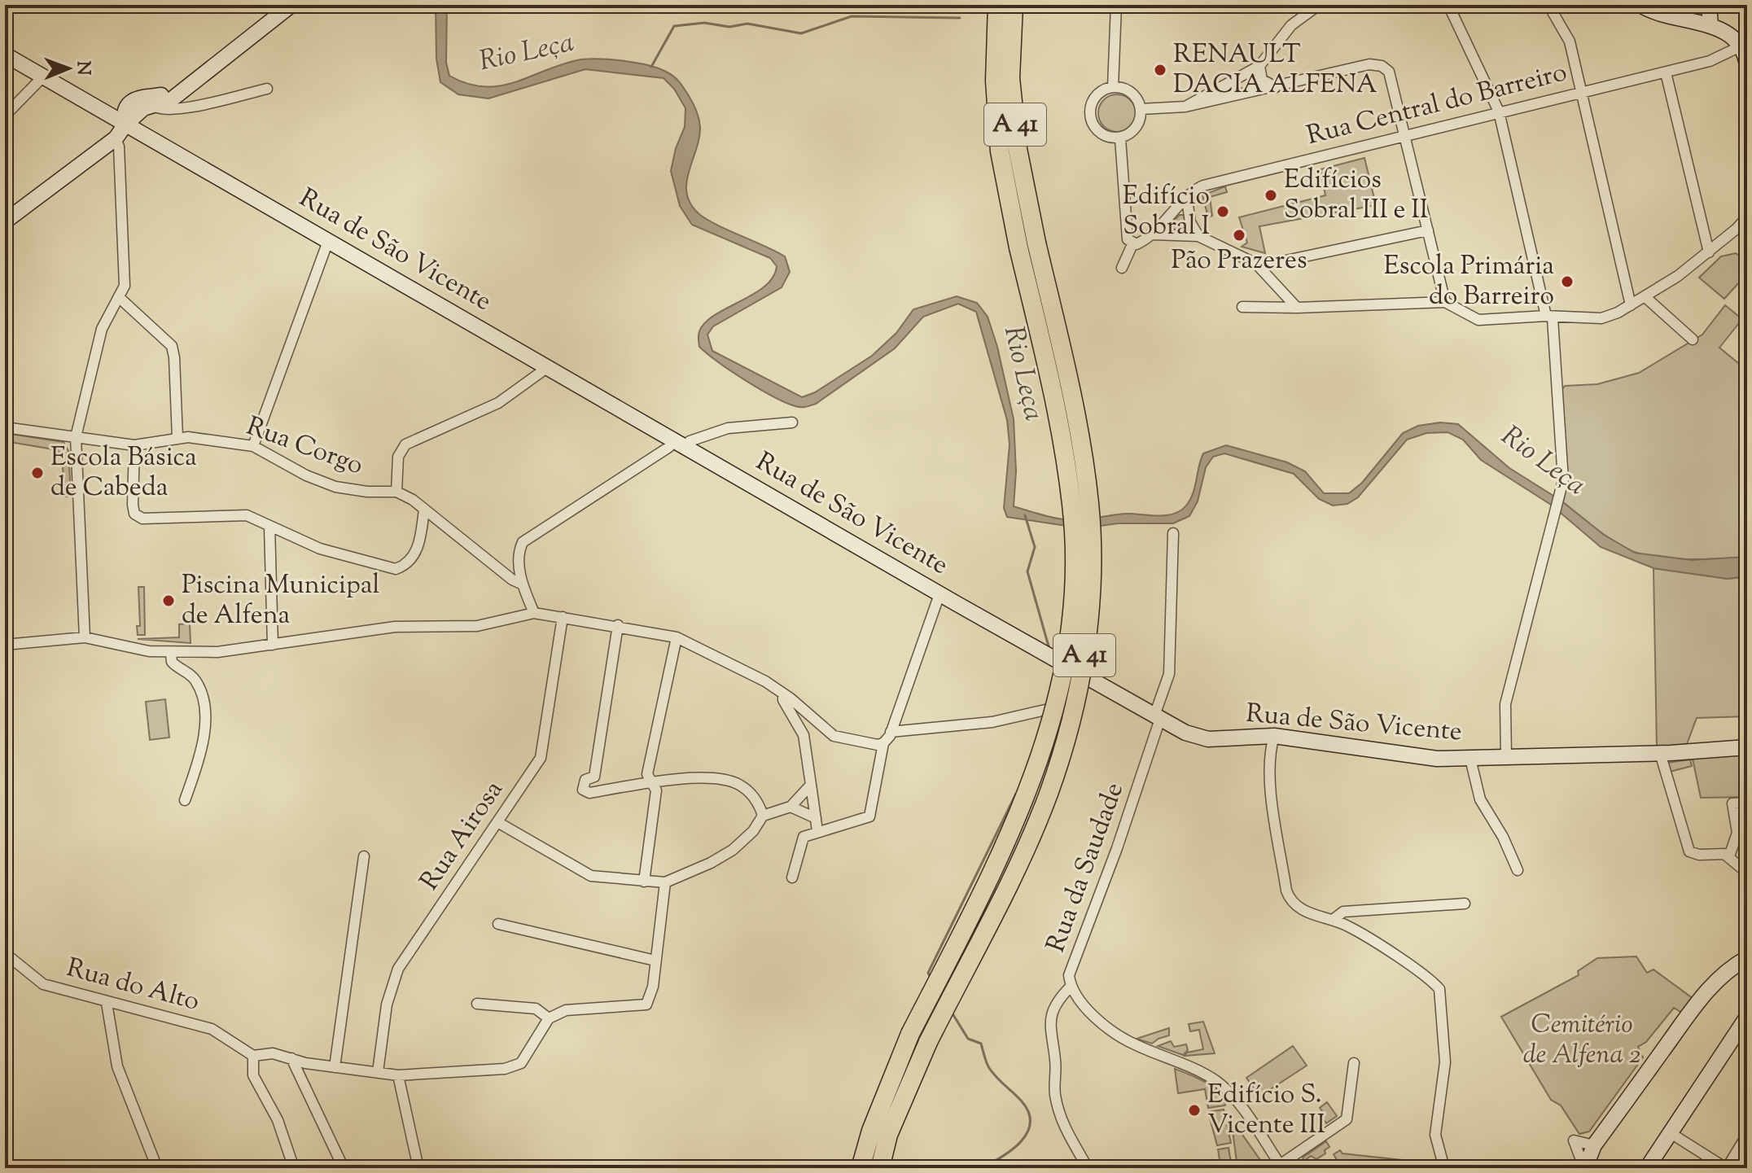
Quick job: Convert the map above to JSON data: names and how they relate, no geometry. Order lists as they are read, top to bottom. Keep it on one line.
{"streets":{"highway":["A 41"],"main road":["Rua de São Vicente"],"street":["Rua Central do Barreiro","Rua Corgo","Rua Airosa","Rua da Saudade","Rua do Alto"]},"crossings":[["Rua de São Vicente","Rua da Saudade"]],"water":["Rio Leça"],"parks":["Cemitério de Alfena 2"],"places":["RENAULT DACIA ALFENA","Edifícios Sobral III e II","Edifício Sobral I","Pão Prazeres","Escola Primária do Barreiro","Escola Básica de Cabeda","Piscina Municipal de Alfena","Edifício S. Vicente III"],"north":"right"}
